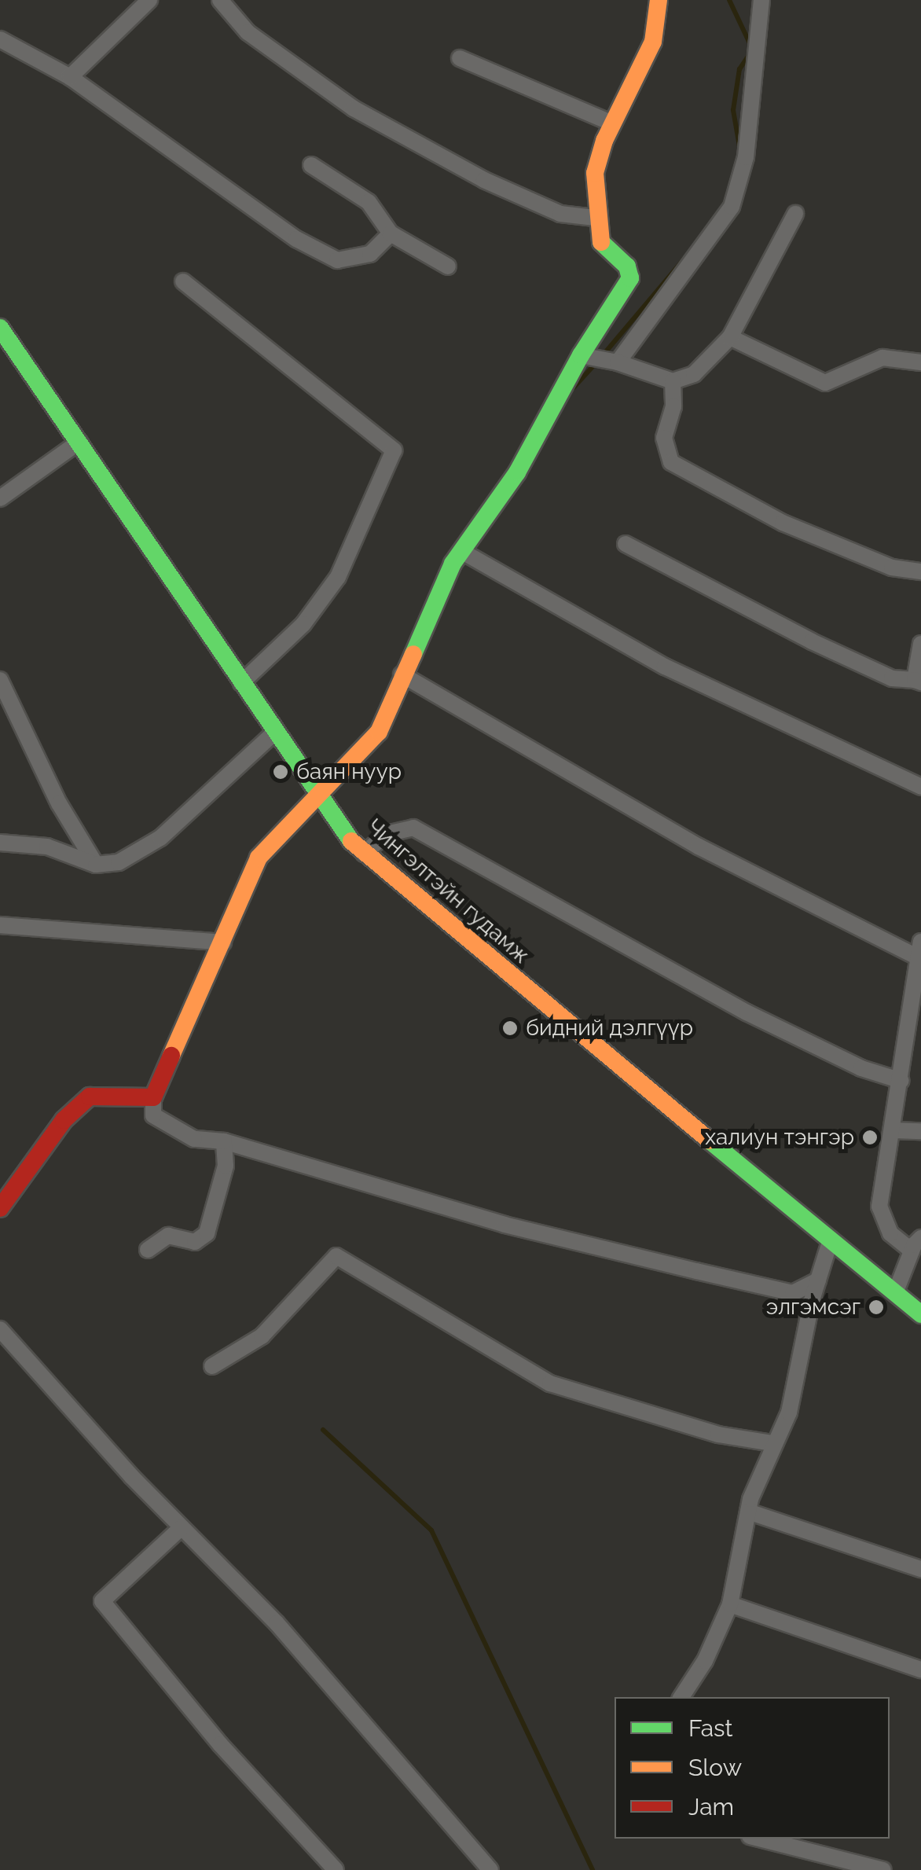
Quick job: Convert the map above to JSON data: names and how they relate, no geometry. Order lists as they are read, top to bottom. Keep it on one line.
{"streets":{"street":["Чингэлтэйн гудамж"]},"places":["баян нуур","бидний дэлгүүр","халиун тэнгэр","элгэмсэг"],"legend":["Fast","Slow","Jam"]}
